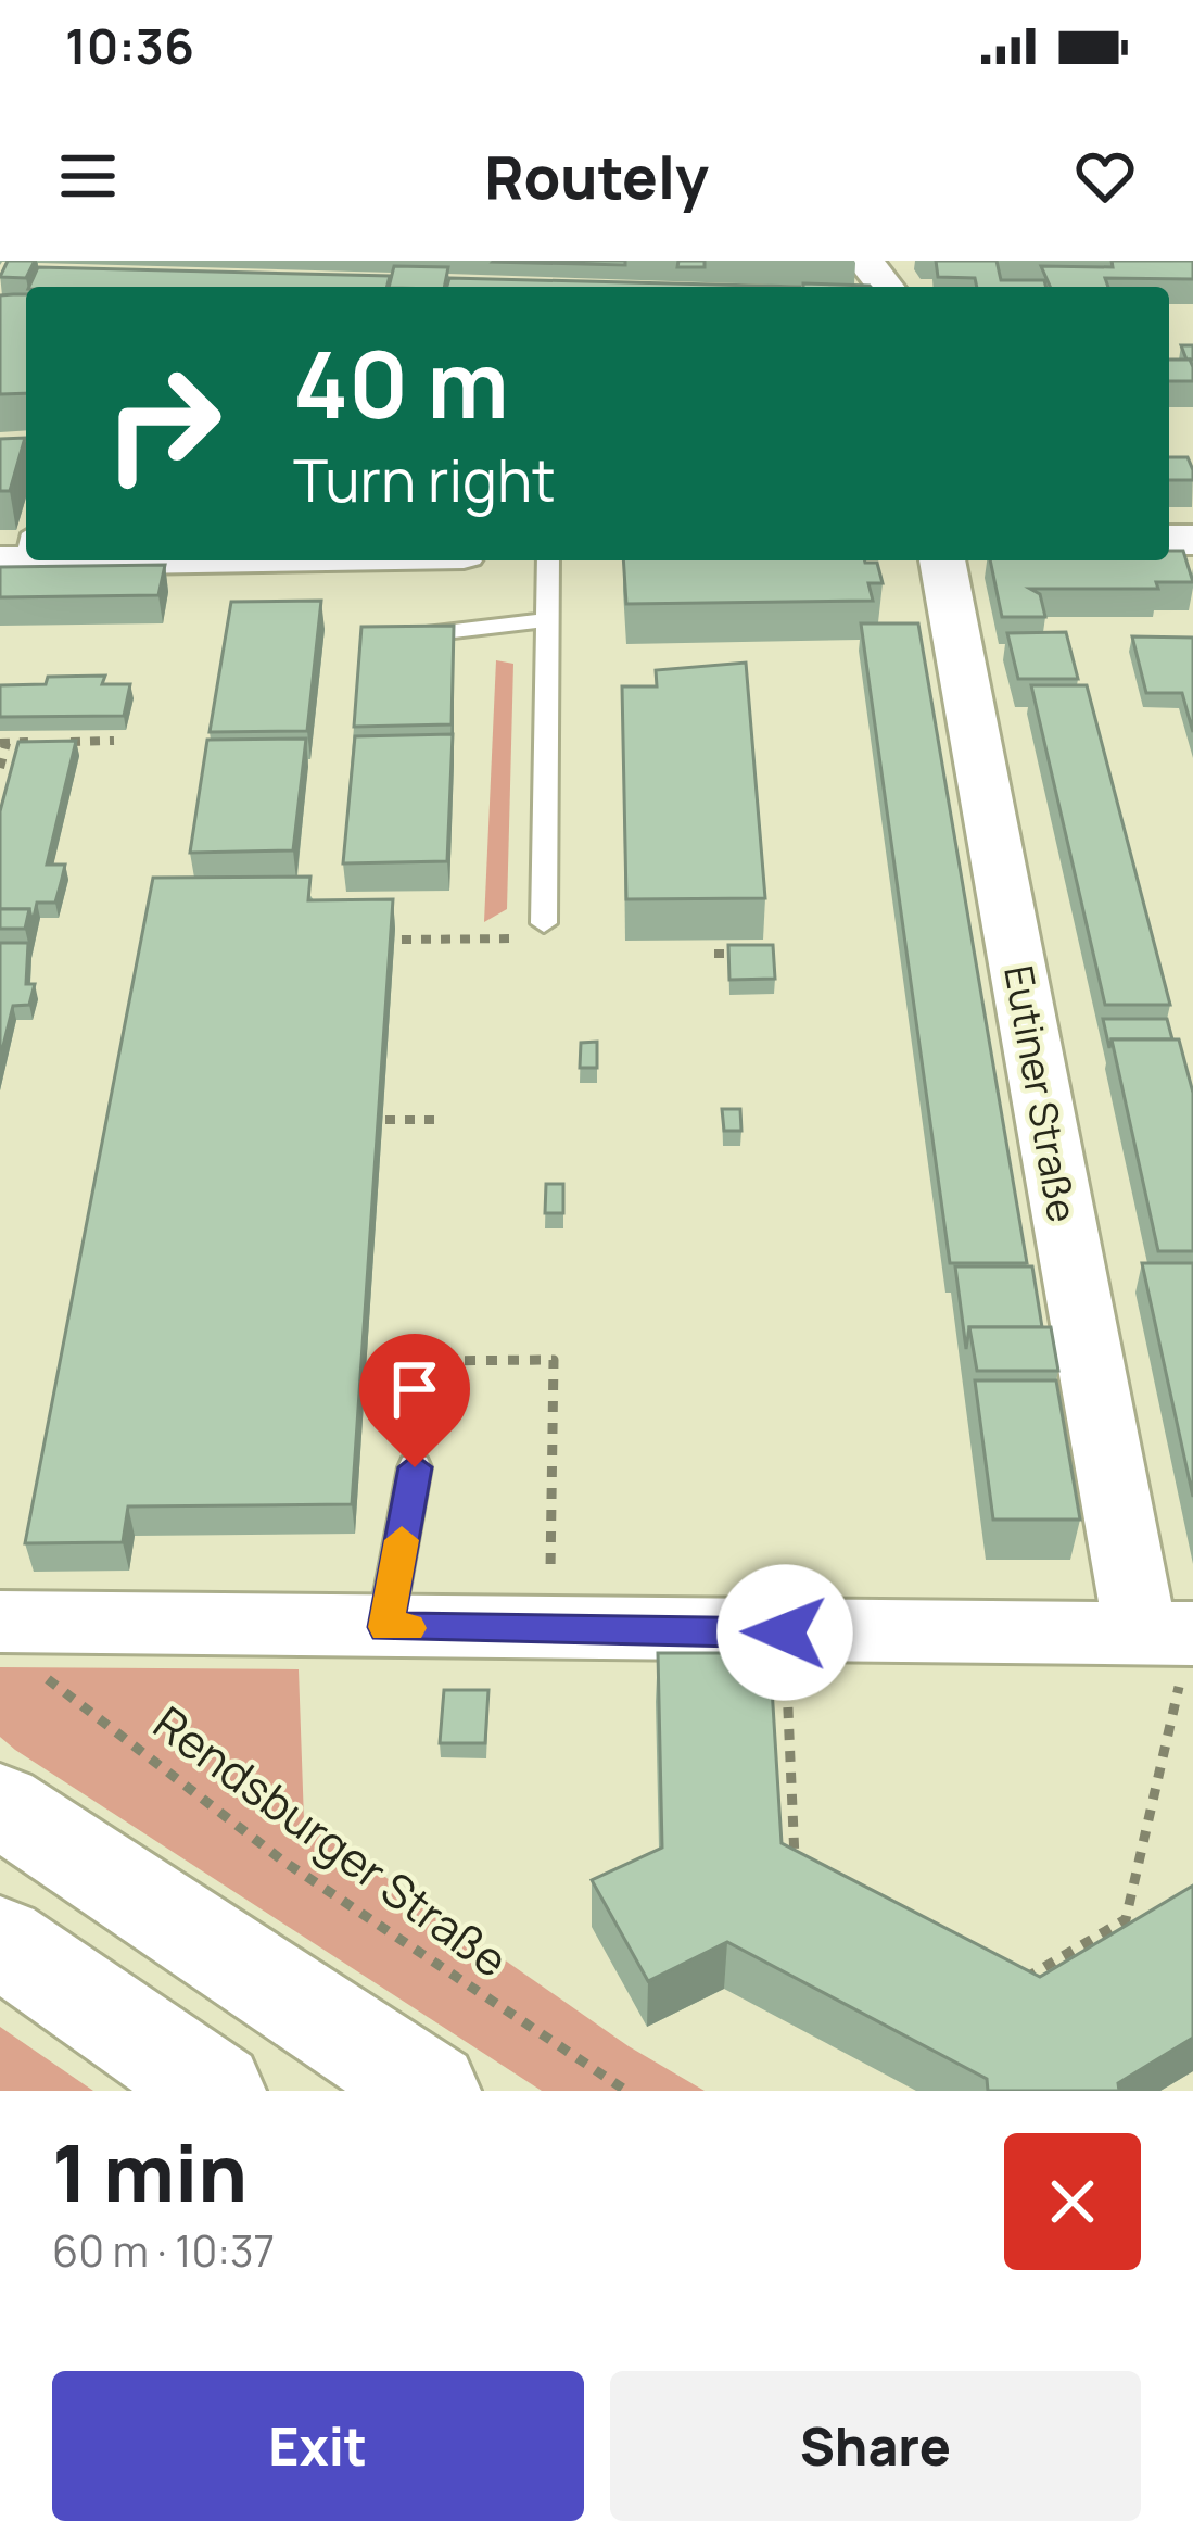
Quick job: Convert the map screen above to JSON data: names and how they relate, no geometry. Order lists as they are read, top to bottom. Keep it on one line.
{"streets":{"street":["Eutiner Straße"],"path":["Rendsburger Straße"]},"page":{"status":"10:36","header":"Routely","turn":["40 m","Turn right"],"heading":["1 min","60 m · 10:37"],"buttons":["Exit","Share"]}}
